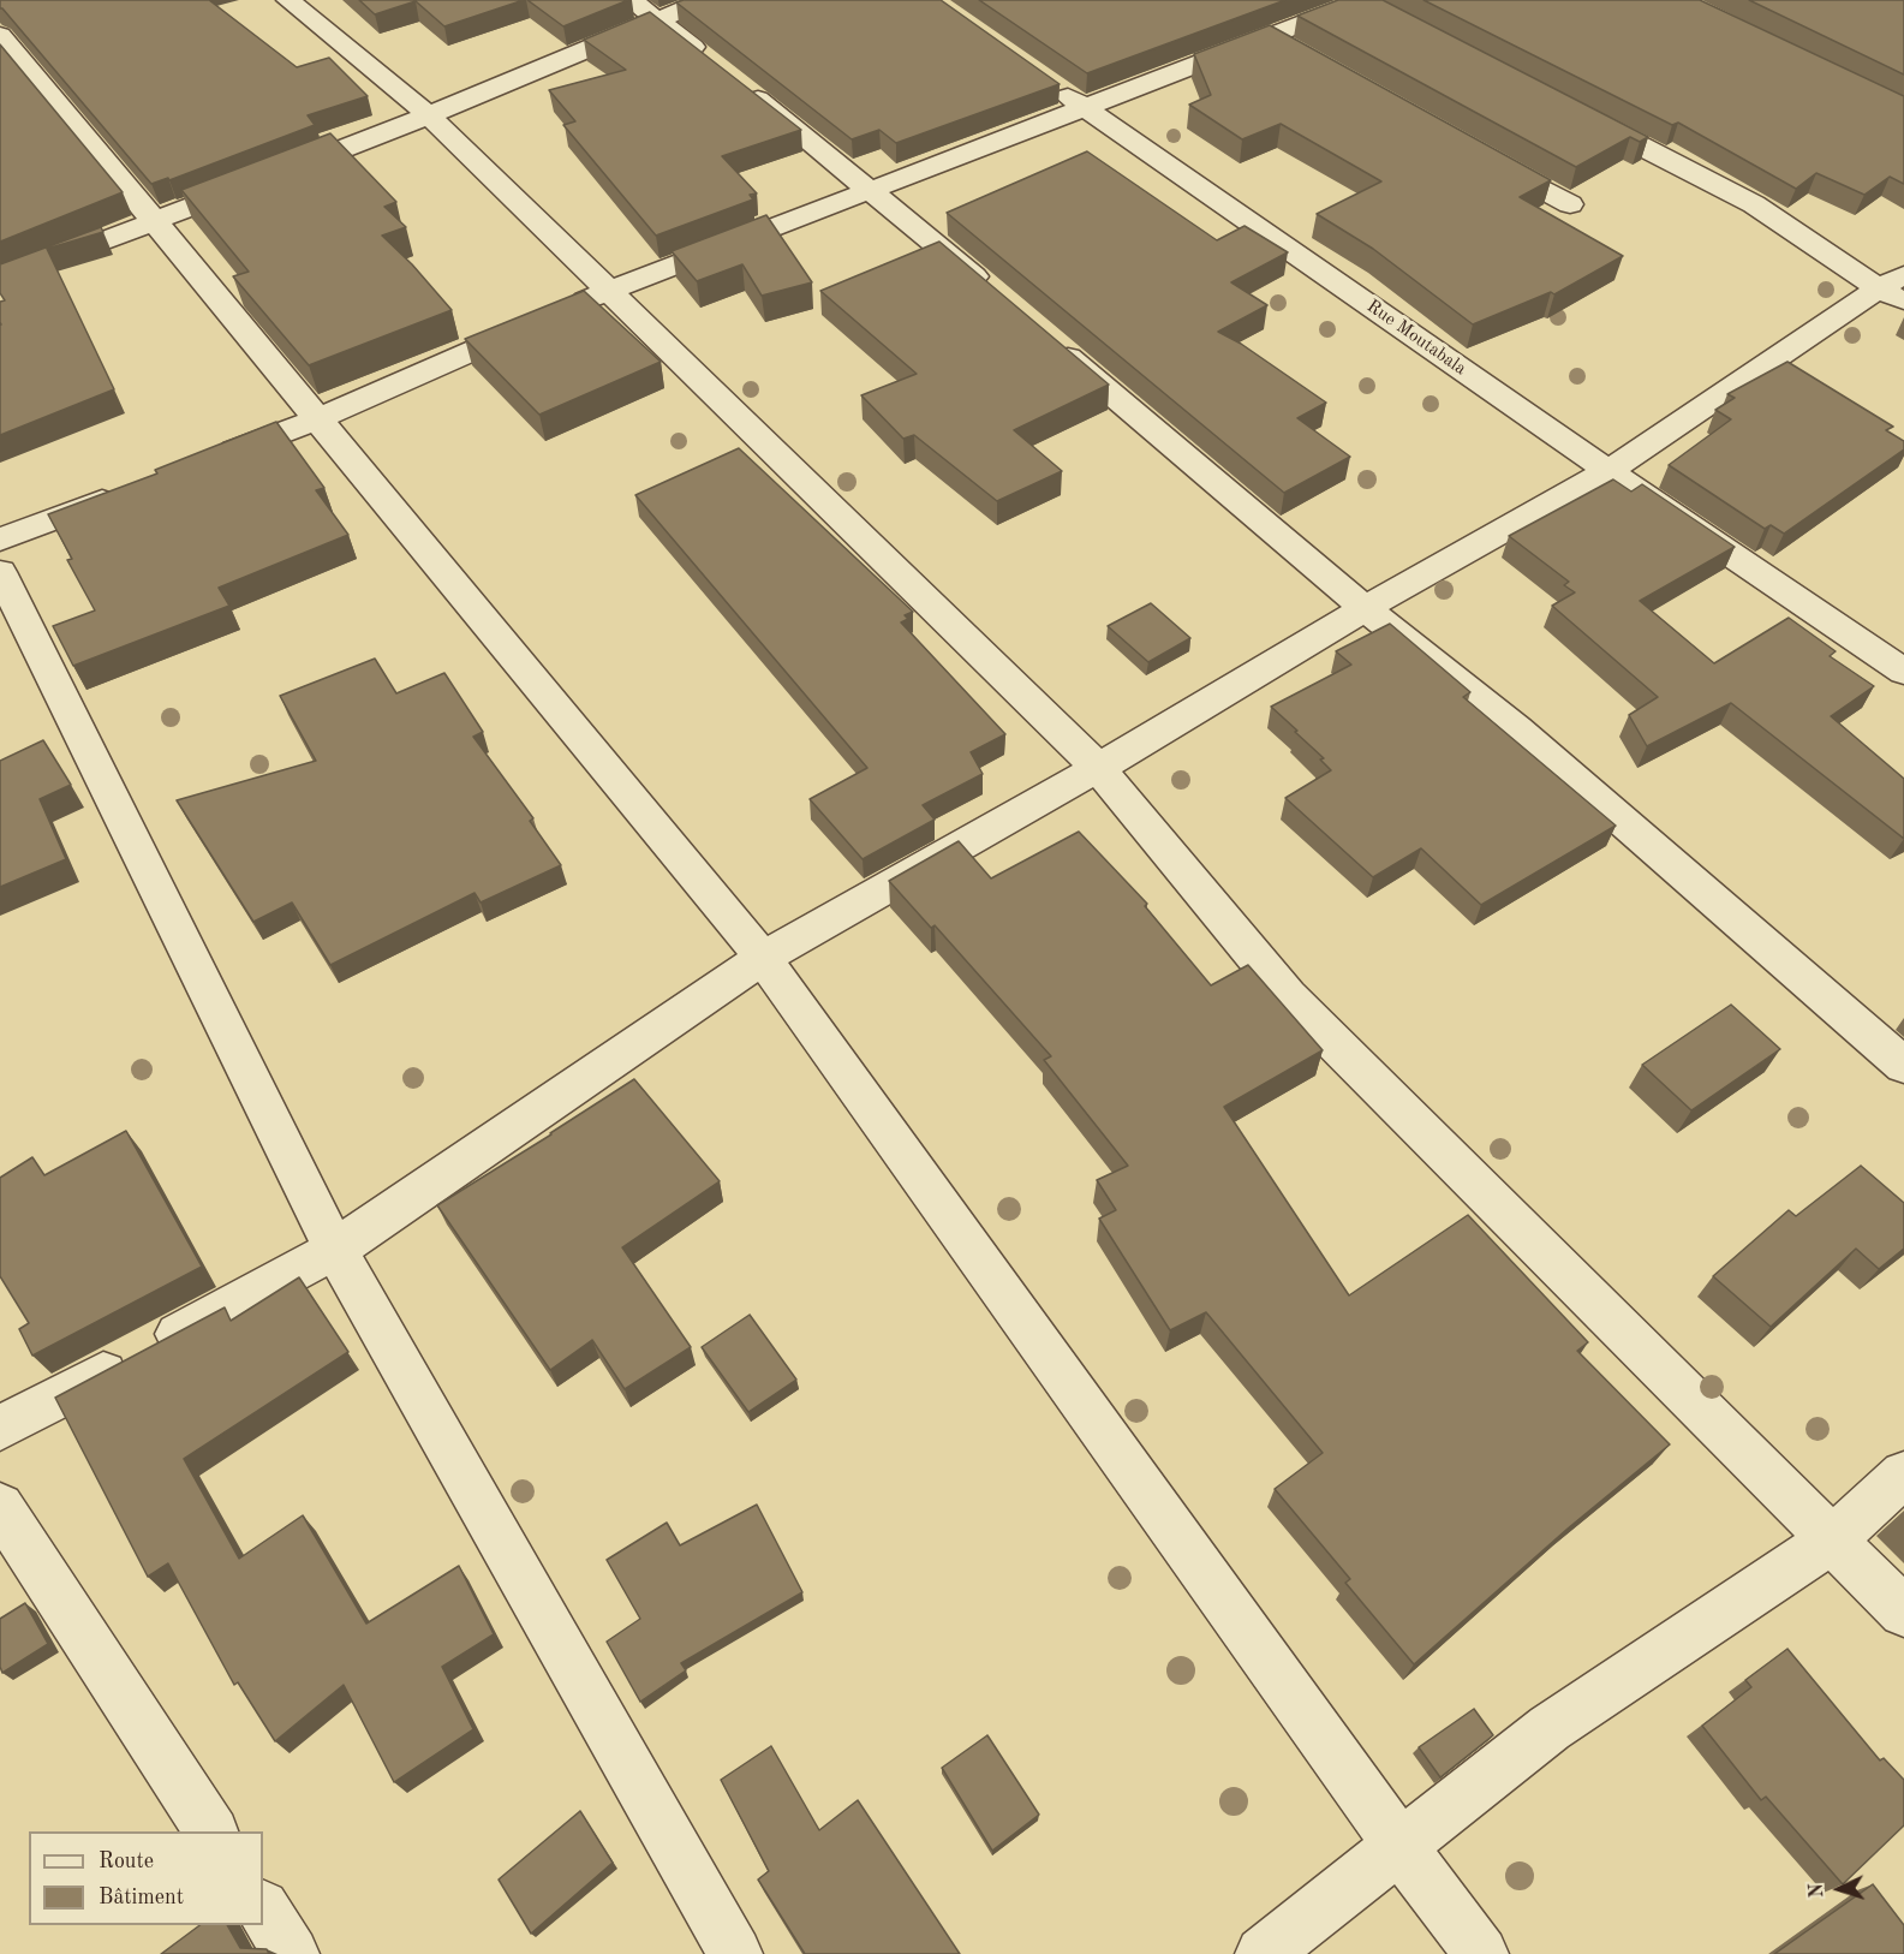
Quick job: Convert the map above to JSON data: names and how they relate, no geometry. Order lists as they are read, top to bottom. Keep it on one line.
{"streets":{"street":["Rue Moutabala"]},"legend":["Route","Bâtiment"],"north":"left"}
